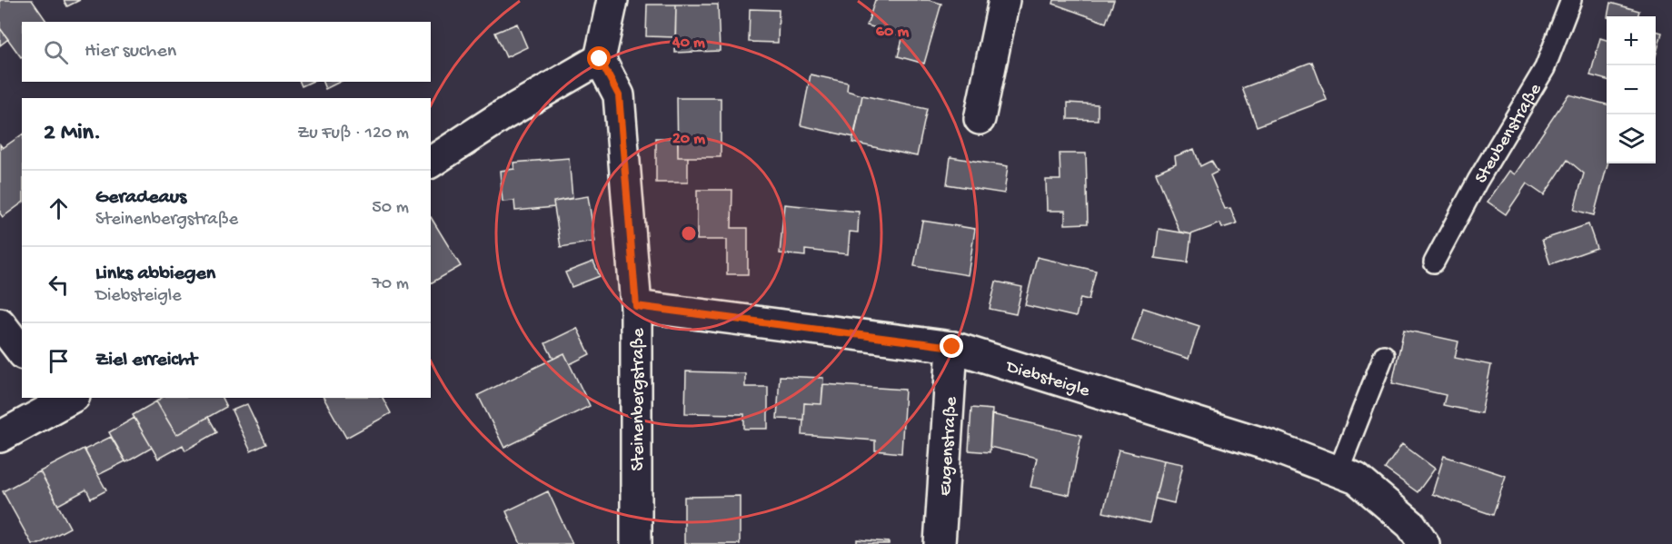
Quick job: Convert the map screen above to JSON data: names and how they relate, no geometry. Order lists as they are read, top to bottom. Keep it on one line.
{"streets":{"street":["Diebsteigle","Steinenbergstraße","Eugenstraße"],"lane":["Steubenstraße"]},"crossings":[["Diebsteigle","Steinenbergstraße"],["Diebsteigle","Eugenstraße"]],"page":{"map_buttons":["+","−"],"search":"Hier suchen","heading":["2 Min.","Zu Fuß · 120 m"],"list":[["Geradeaus","Steinenbergstraße","50 m"],["Links abbiegen","Diebsteigle","70 m"],"Ziel erreicht"]},"rings":["60 m","40 m","20 m"]}
